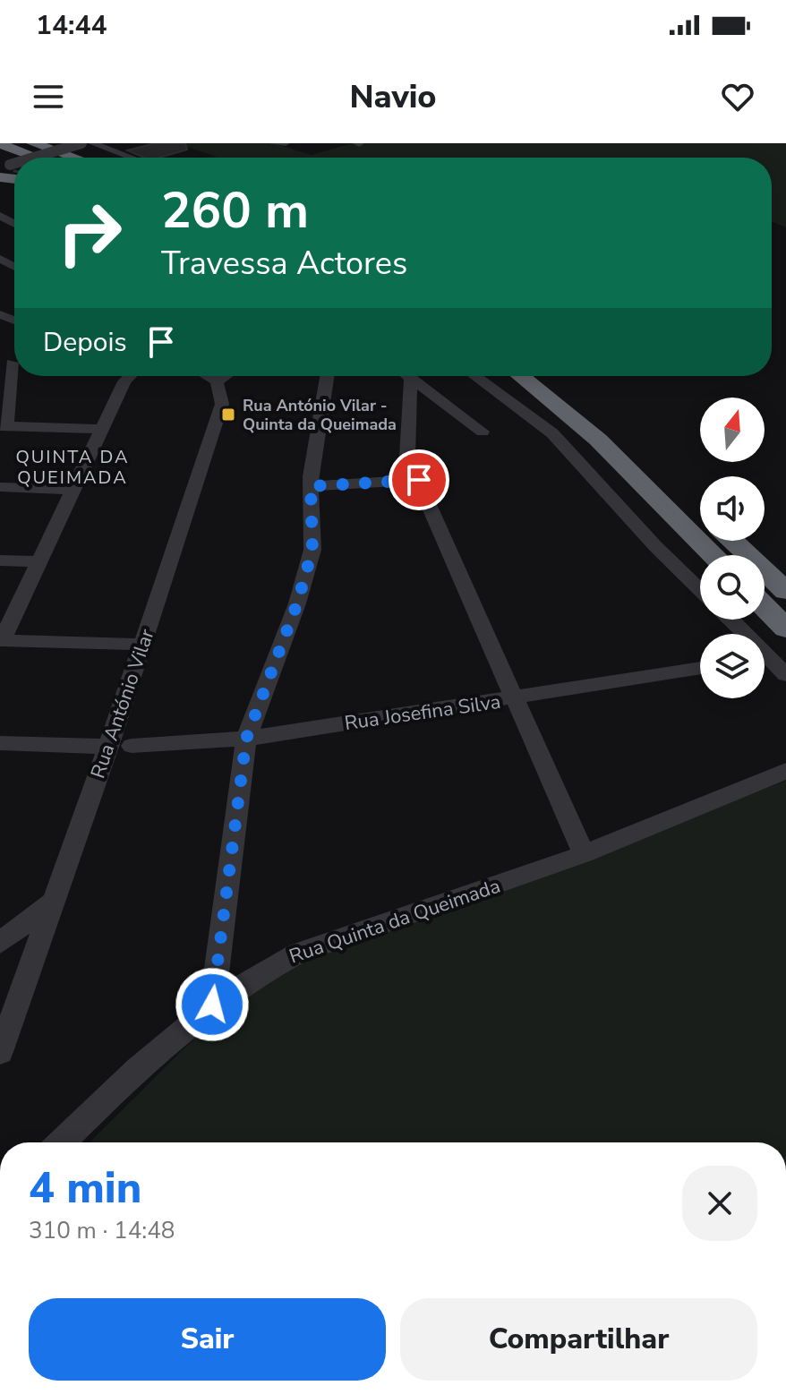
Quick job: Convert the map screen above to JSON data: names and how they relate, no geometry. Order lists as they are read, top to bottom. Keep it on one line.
{"streets":{"street":["Rua António Vilar","Rua Josefina Silva","Rua Quinta da Queimada"]},"districts":["QUINTA DA QUEIMADA"],"places":{"transit":["Rua António Vilar - Quinta da Queimada"]},"north":"top","page":{"status":"14:44","header":"Navio","turn":["260 m","Travessa Actores"],"then":"Depois","heading":["4 min","310 m · 14:48"],"buttons":["Sair","Compartilhar"]}}
